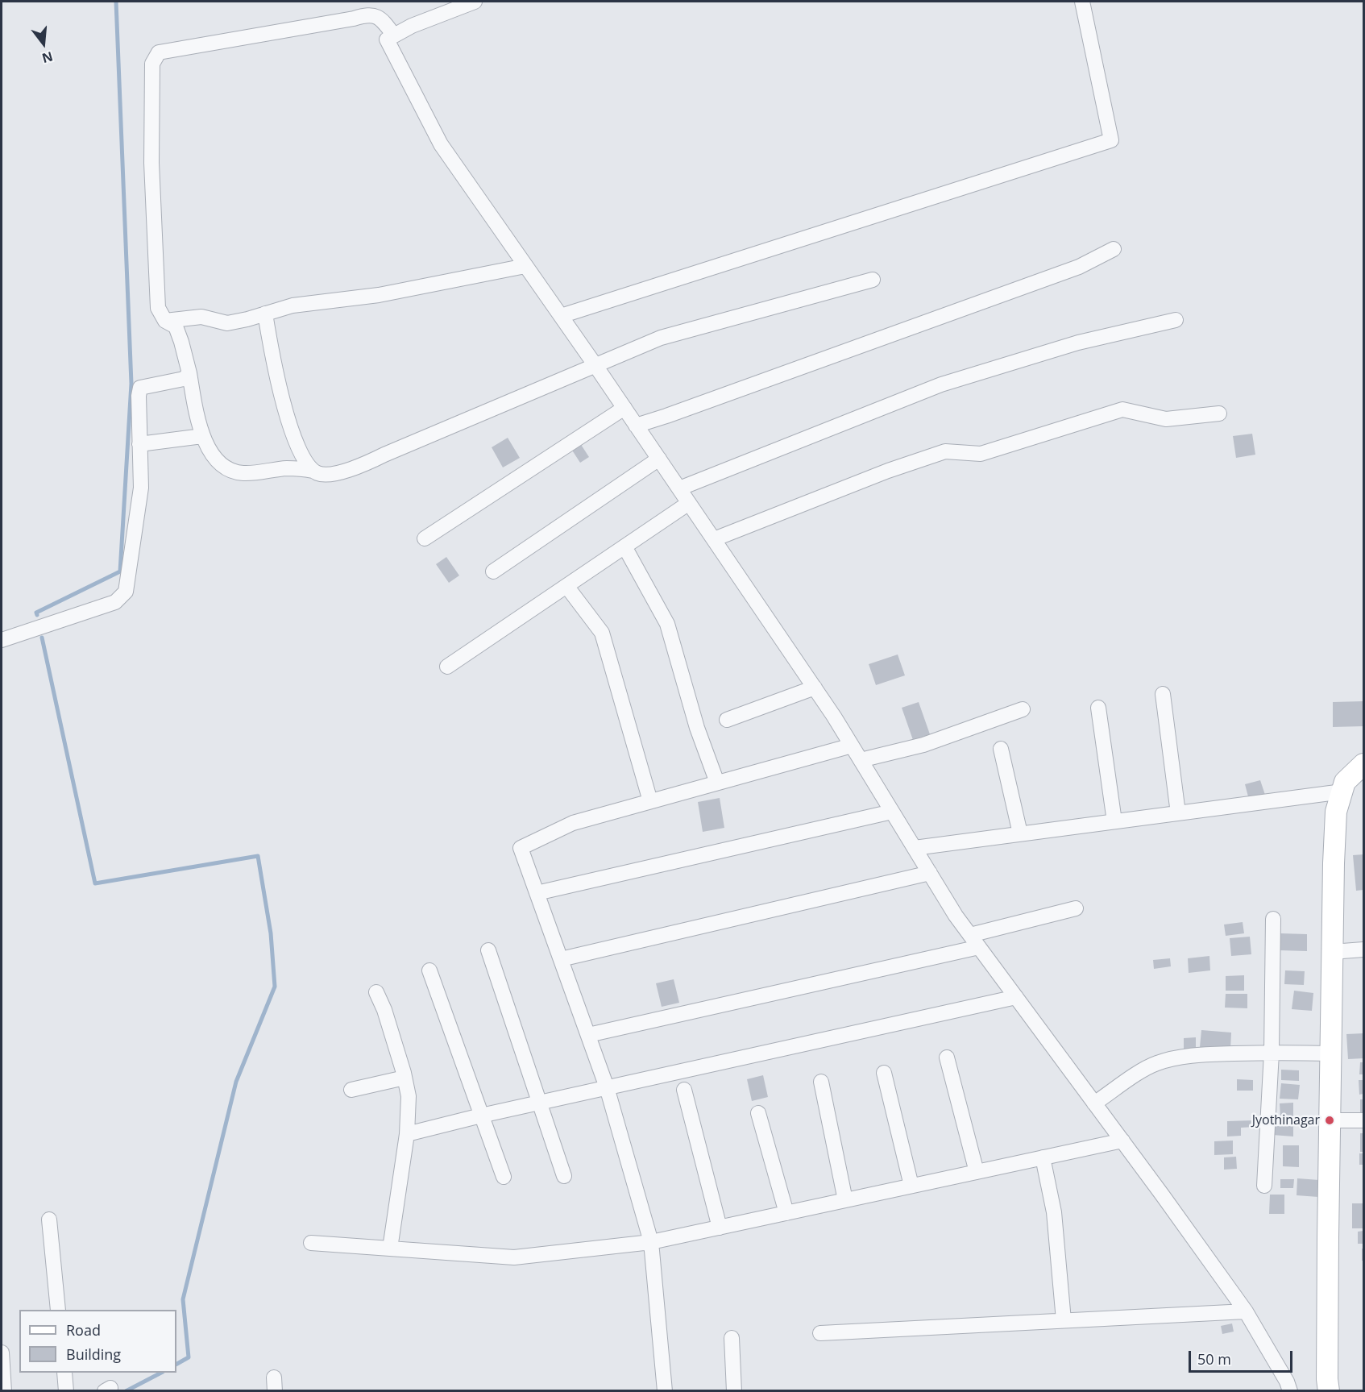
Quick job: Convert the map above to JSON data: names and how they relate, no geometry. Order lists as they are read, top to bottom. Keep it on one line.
{"places":["Jyothinagar"],"legend":["Road","Building"],"scale_bar":"50 m","north":"bottom"}
